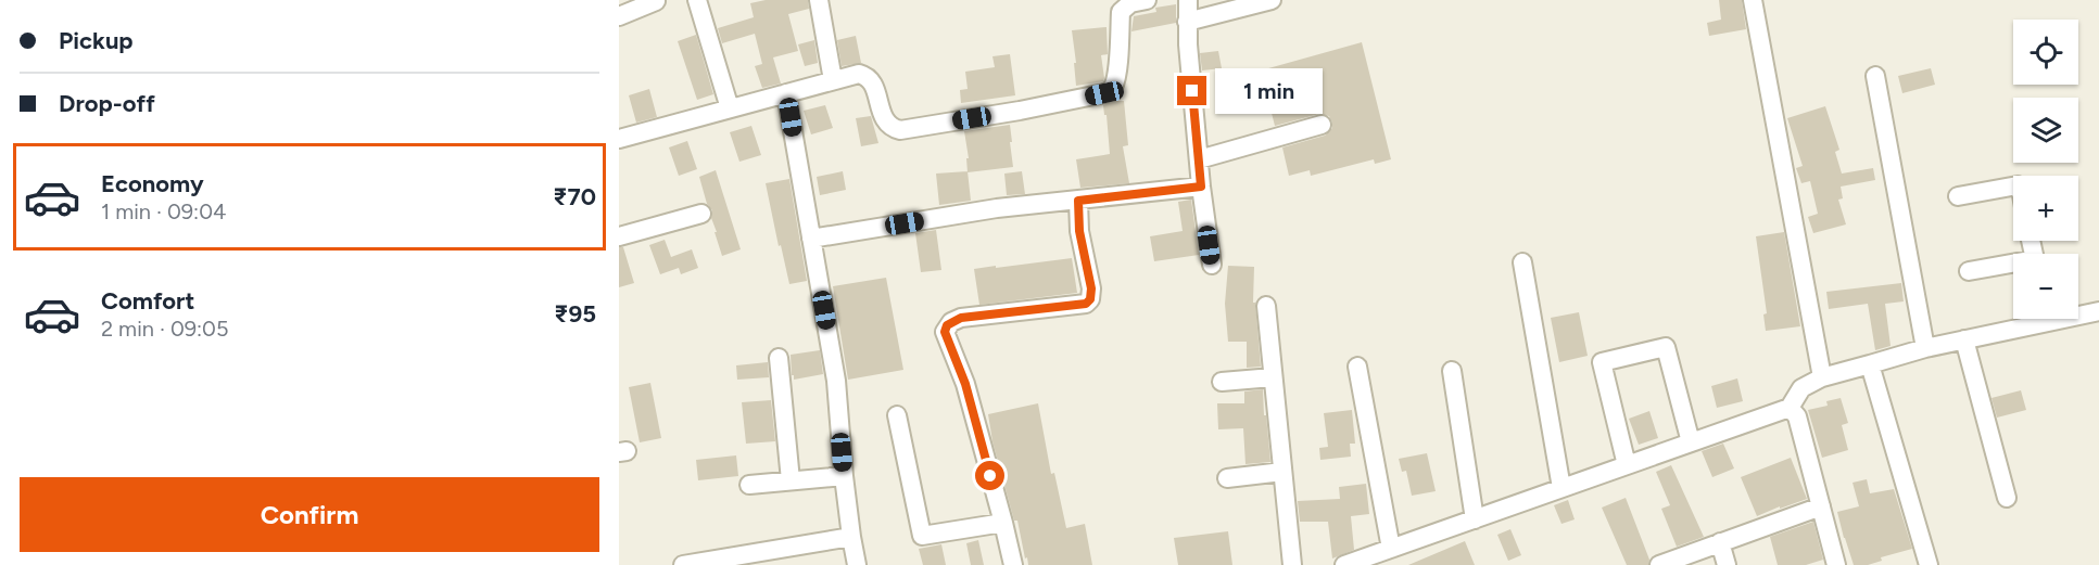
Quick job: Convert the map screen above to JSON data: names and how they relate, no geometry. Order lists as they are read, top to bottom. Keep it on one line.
{"page":{"banner":["Pickup","Drop-off"],"map_buttons":["+","−"],"bubble":"1 min","list":[{"name":"Economy","note":"1 min · 09:04","value":"₹70"},{"name":"Comfort","note":"2 min · 09:05","value":"₹95"}],"buttons":"Confirm"}}
